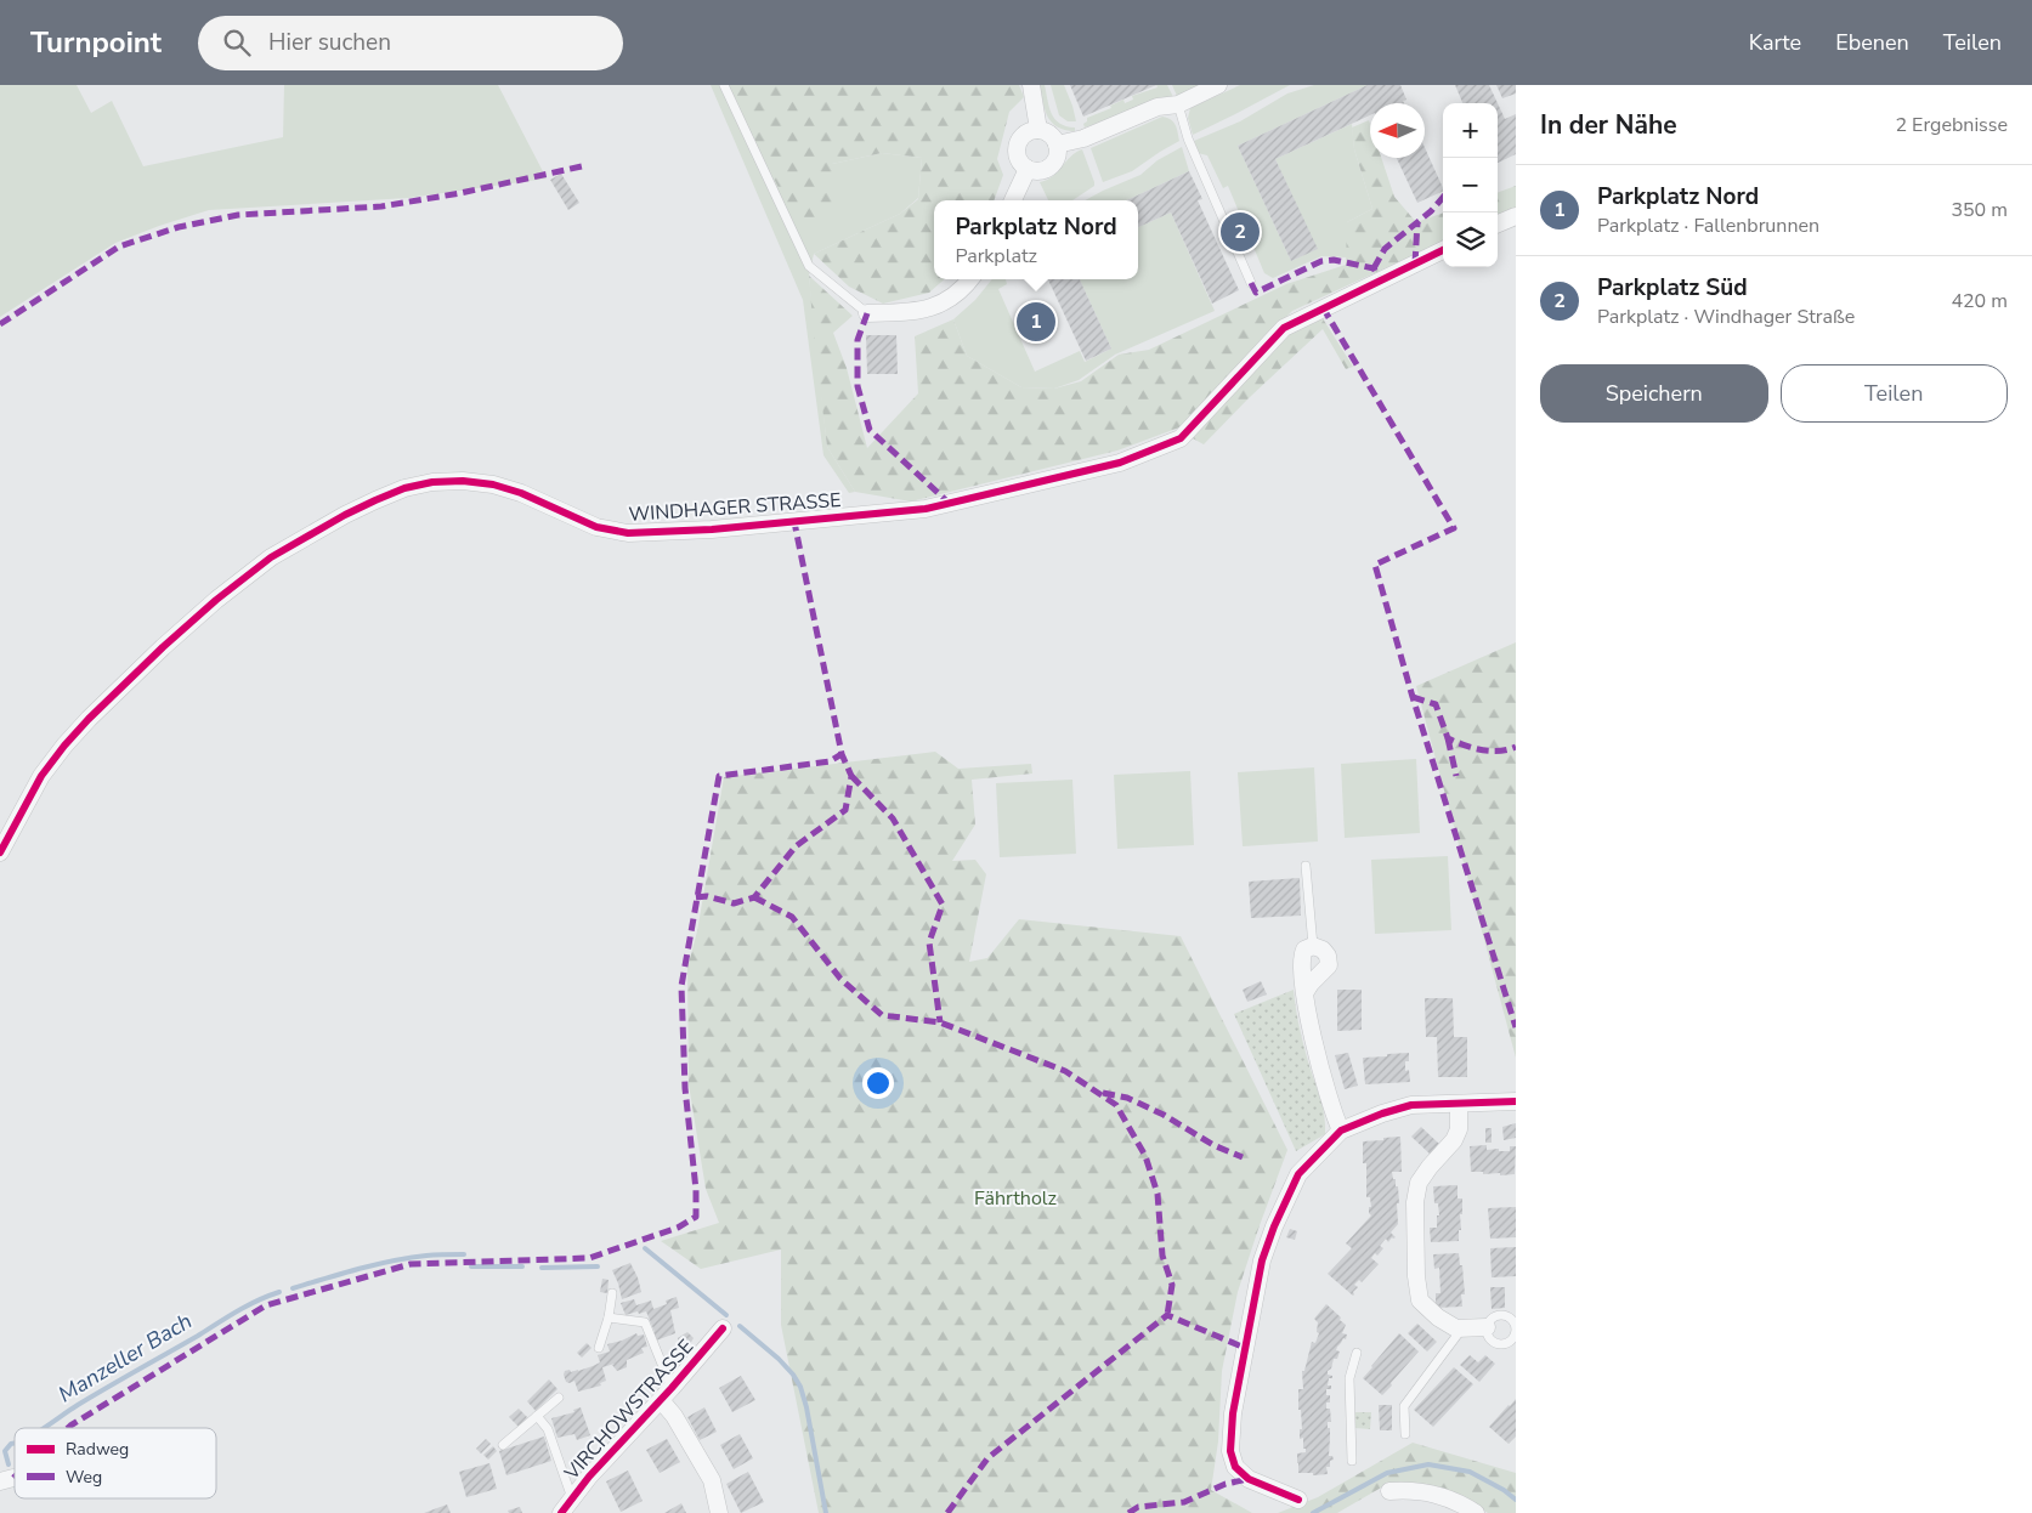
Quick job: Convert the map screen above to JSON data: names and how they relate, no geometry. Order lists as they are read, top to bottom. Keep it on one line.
{"streets":{"street":["WINDHAGER STRASSE","VIRCHOWSTRASSE"]},"water":["Manzeller Bach"],"parks":["Fährtholz"],"legend":["Radweg","Weg"],"north":"left","page":{"header":"Turnpoint","search":"Hier suchen","nav":["Karte","Ebenen","Teilen"],"heading":["In der Nähe","2 Ergebnisse"],"map_buttons":["+","−"],"list":[{"mark":"1","name":"Parkplatz Nord","note":"Parkplatz · Fallenbrunnen","value":"350 m"},{"mark":"2","name":"Parkplatz Süd","note":"Parkplatz · Windhager Straße","value":"420 m"}],"popup":["Parkplatz Nord","Parkplatz"],"pins":["2","1"],"buttons":["Speichern","Teilen"]}}
